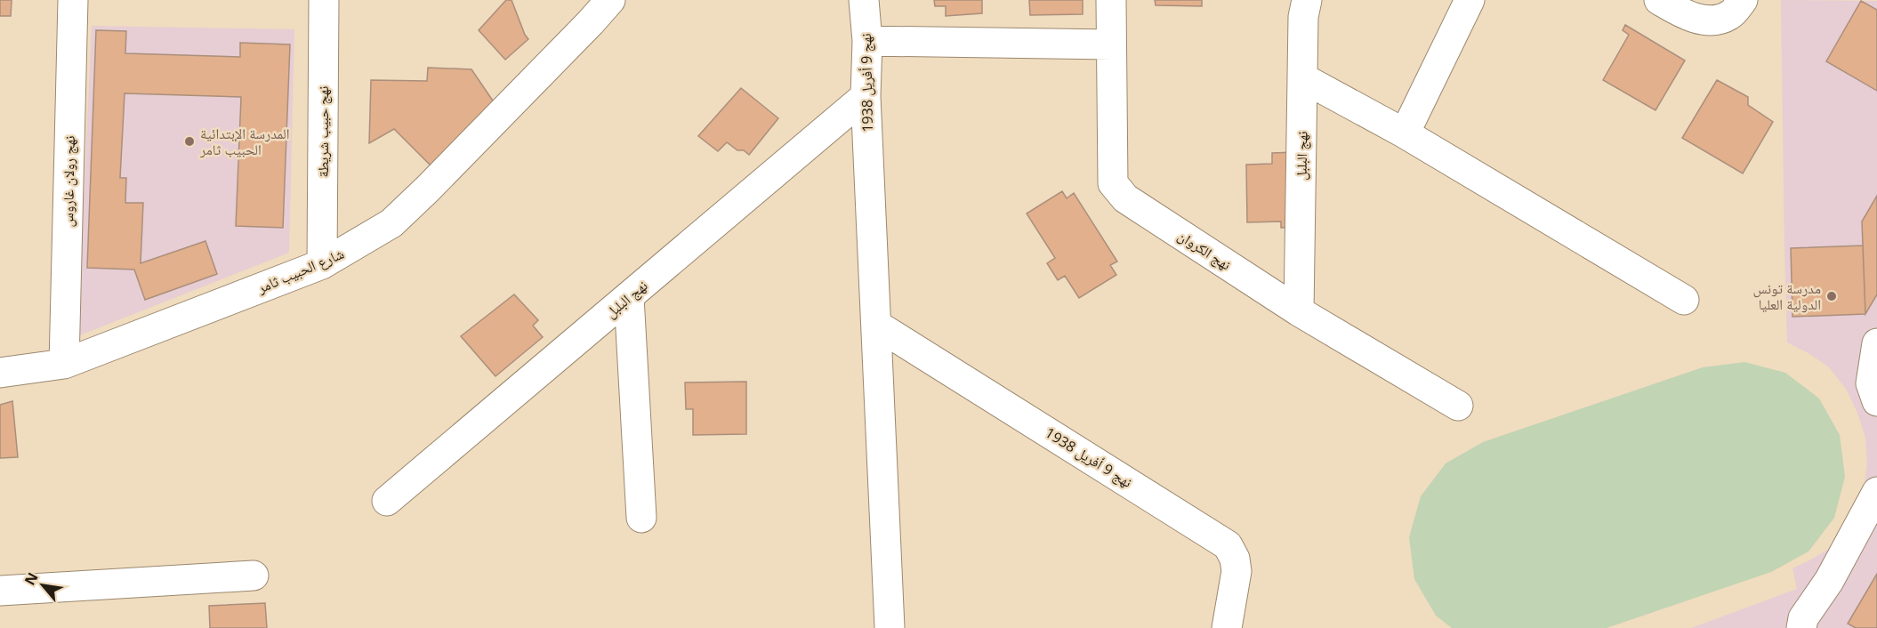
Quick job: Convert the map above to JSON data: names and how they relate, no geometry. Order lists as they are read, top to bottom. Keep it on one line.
{"streets":{"street":["نهج 9 أفريل 1938","نهج حبيب شريطة","نهج البلبل","نهج رولان غاروس","نهج الكروان","شارع الحبيب ثامر"]},"crossings":[["نهج 9 أفريل 1938","نهج البلبل"],["نهج حبيب شريطة","شارع الحبيب ثامر"],["نهج البلبل","نهج الكروان"],["نهج رولان غاروس","شارع الحبيب ثامر"]],"places":["المدرسة الإبتدائية الحبيب ثامر","مدرسة تونس الدولية العليا"],"north":"top left"}
